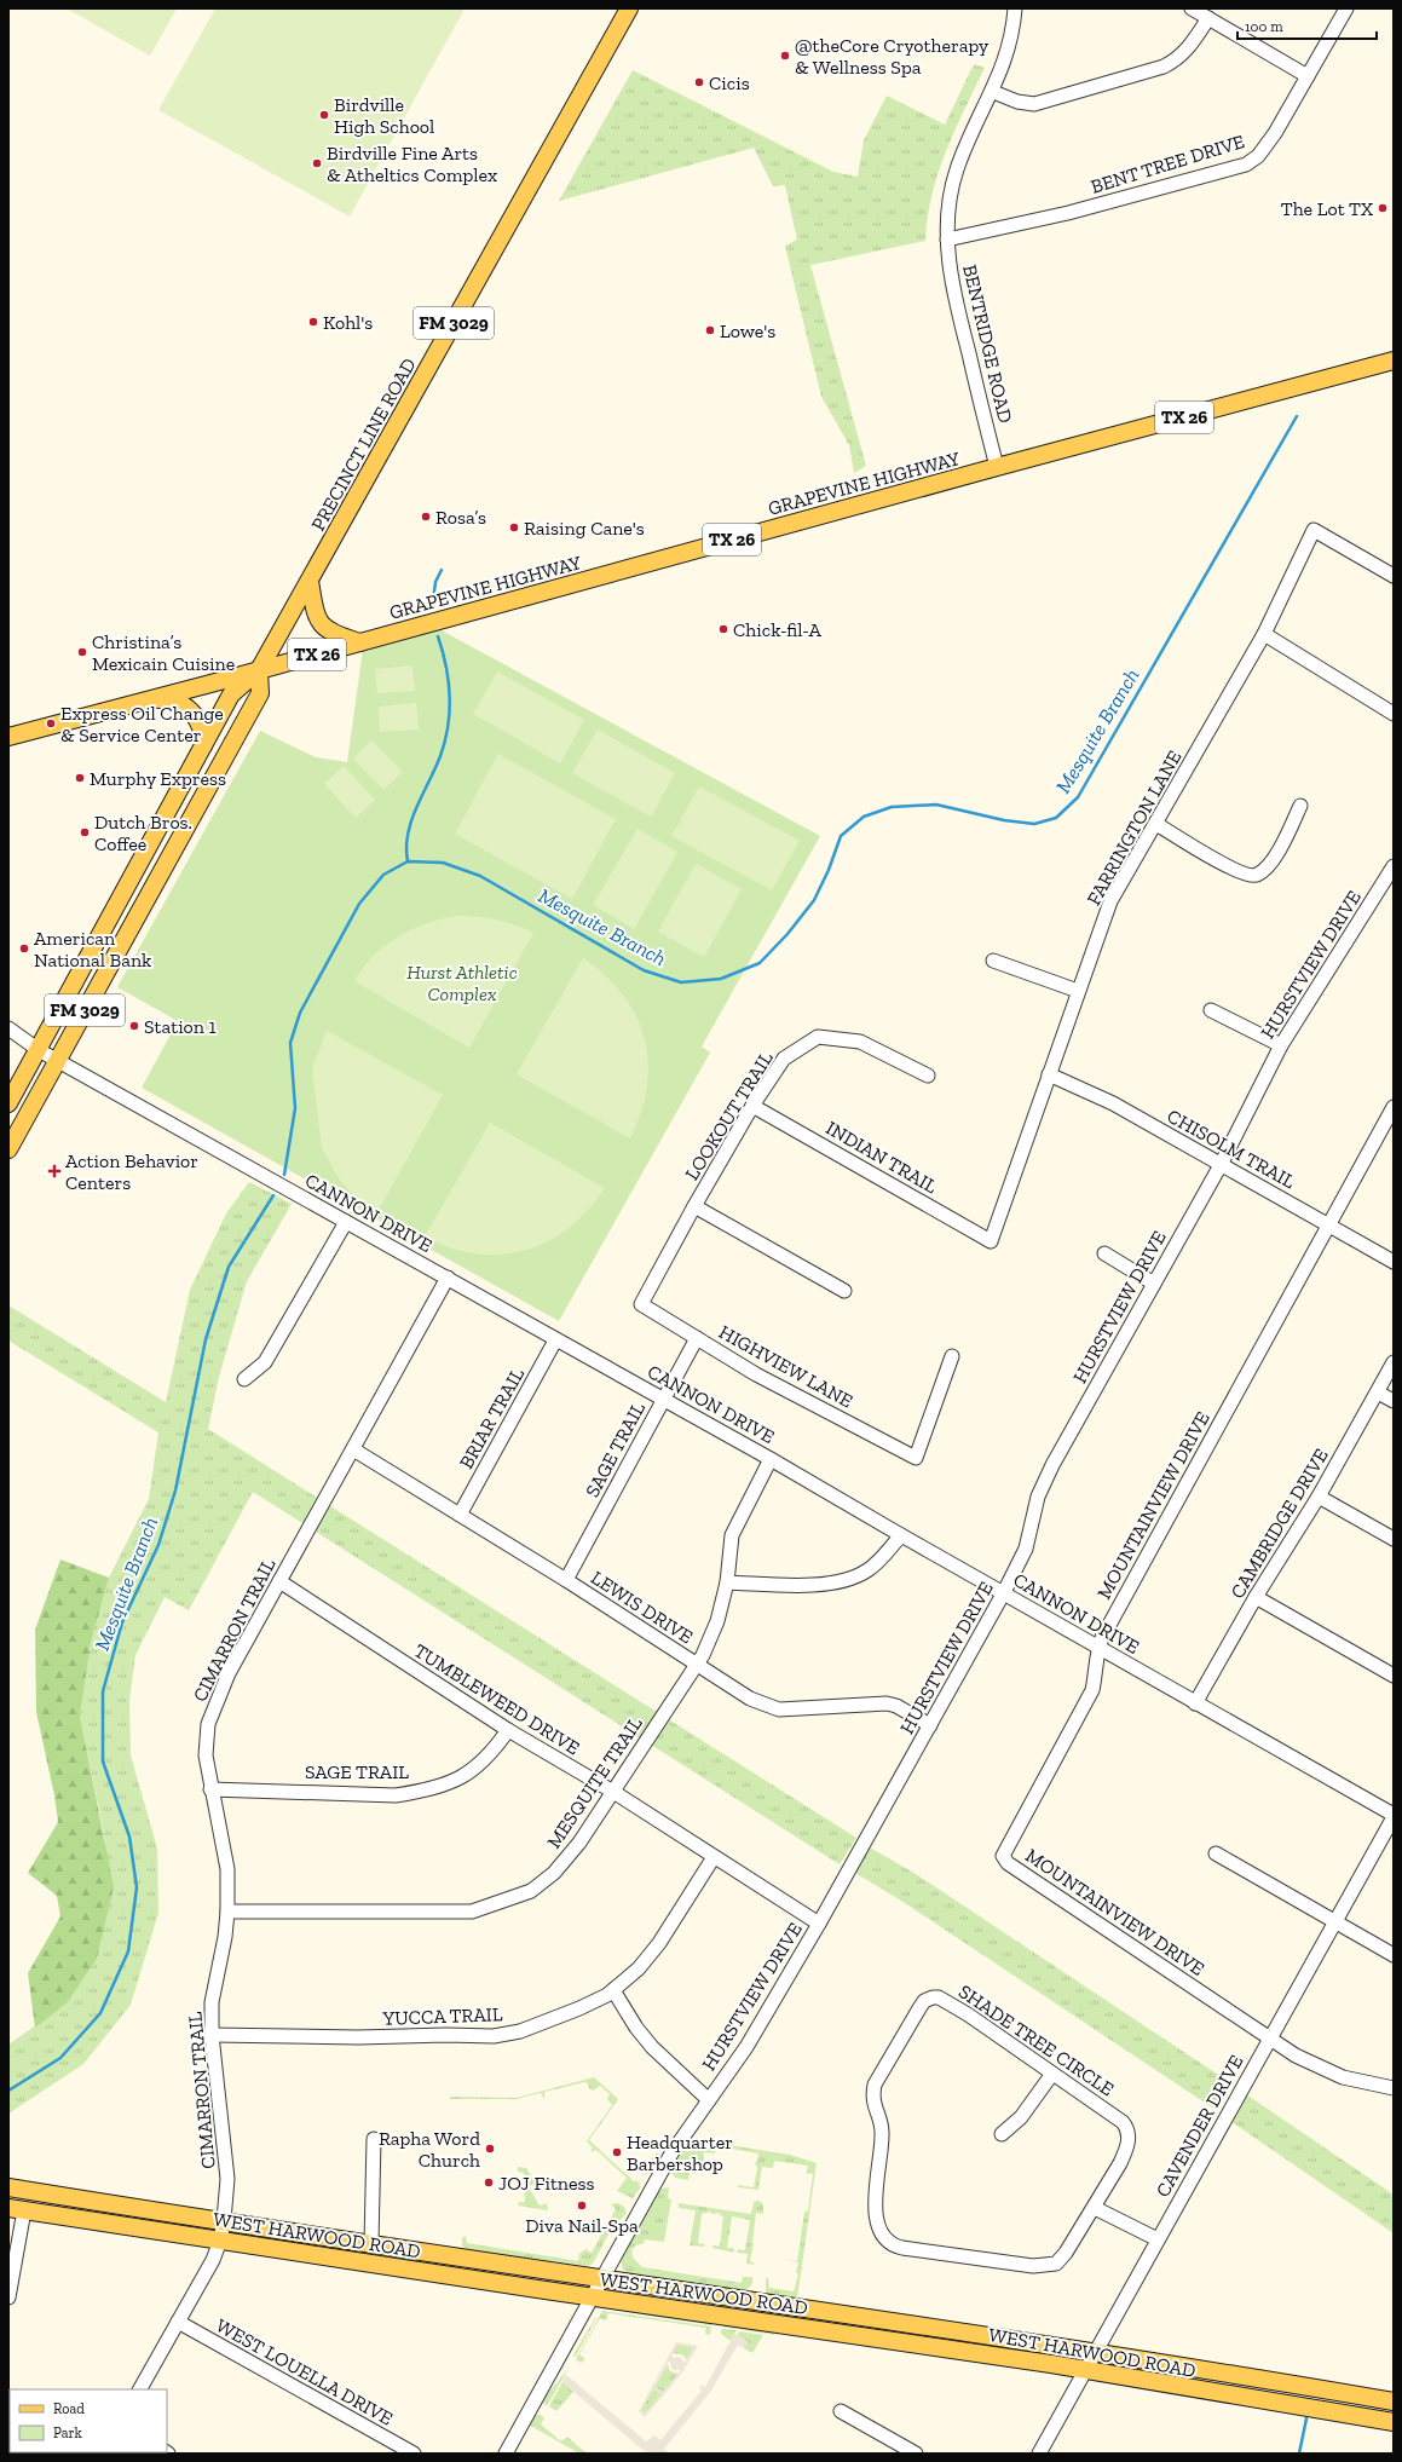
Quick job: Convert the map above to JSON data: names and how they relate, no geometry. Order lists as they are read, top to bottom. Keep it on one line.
{"streets":{"main road":["FM 3029","TX 26","PRECINCT LINE ROAD","GRAPEVINE HIGHWAY","WEST HARWOOD ROAD"],"street":["BENT TREE DRIVE","BENTRIDGE ROAD","FARRINGTON LANE","HURSTVIEW DRIVE","LOOKOUT TRAIL","CHISOLM TRAIL","INDIAN TRAIL","CANNON DRIVE","HIGHVIEW LANE","BRIAR TRAIL","SAGE TRAIL","MOUNTAINVIEW DRIVE","CAMBRIDGE DRIVE","LEWIS DRIVE","CIMARRON TRAIL","TUMBLEWEED DRIVE","MESQUITE TRAIL","YUCCA TRAIL","SHADE TREE CIRCLE","CAVENDER DRIVE","WEST LOUELLA DRIVE"]},"crossings":[["BENT TREE DRIVE","BENTRIDGE ROAD"],["FM 3029","PRECINCT LINE ROAD"],["FM 3029","GRAPEVINE HIGHWAY"],["FM 3029","CANNON DRIVE"],["BENTRIDGE ROAD","GRAPEVINE HIGHWAY"],["PRECINCT LINE ROAD","GRAPEVINE HIGHWAY"],["PRECINCT LINE ROAD","CANNON DRIVE"],["FARRINGTON LANE","CHISOLM TRAIL"],["FARRINGTON LANE","INDIAN TRAIL"],["HURSTVIEW DRIVE","CHISOLM TRAIL"],["HURSTVIEW DRIVE","CANNON DRIVE"],["HURSTVIEW DRIVE","LEWIS DRIVE"],["HURSTVIEW DRIVE","TUMBLEWEED DRIVE"],["HURSTVIEW DRIVE","WEST HARWOOD ROAD"],["LOOKOUT TRAIL","INDIAN TRAIL"],["LOOKOUT TRAIL","HIGHVIEW LANE"],["CHISOLM TRAIL","MOUNTAINVIEW DRIVE"],["CANNON DRIVE","BRIAR TRAIL"],["CANNON DRIVE","SAGE TRAIL"],["CANNON DRIVE","MOUNTAINVIEW DRIVE"],["CANNON DRIVE","CAMBRIDGE DRIVE"],["CANNON DRIVE","CIMARRON TRAIL"],["CANNON DRIVE","MESQUITE TRAIL"],["CANNON DRIVE","CAVENDER DRIVE"],["HIGHVIEW LANE","SAGE TRAIL"],["BRIAR TRAIL","LEWIS DRIVE"],["SAGE TRAIL","LEWIS DRIVE"],["SAGE TRAIL","CIMARRON TRAIL"],["SAGE TRAIL","TUMBLEWEED DRIVE"],["MOUNTAINVIEW DRIVE","CAVENDER DRIVE"],["LEWIS DRIVE","CIMARRON TRAIL"],["LEWIS DRIVE","MESQUITE TRAIL"],["CIMARRON TRAIL","TUMBLEWEED DRIVE"],["CIMARRON TRAIL","MESQUITE TRAIL"],["CIMARRON TRAIL","YUCCA TRAIL"],["CIMARRON TRAIL","WEST HARWOOD ROAD"],["CIMARRON TRAIL","WEST LOUELLA DRIVE"],["TUMBLEWEED DRIVE","MESQUITE TRAIL"],["TUMBLEWEED DRIVE","YUCCA TRAIL"],["CAVENDER DRIVE","WEST HARWOOD ROAD"]],"water":["Mesquite Branch"],"parks":["Hurst Athletic Complex"],"places":{"other":["@theCore Cryotherapy & Wellness Spa","Cicis","Birdville High School","Birdville Fine Arts & Atheltics Complex","The Lot TX","Kohl's","Lowe's","Rosa’s","Raising Cane's","Chick-fil-A","Christina’s Mexicain Cuisine","Express Oil Change & Service Center","Murphy Express","Dutch Bros. Coffee","American National Bank","Station 1","Rapha Word Church","Headquarter Barbershop","JOJ Fitness","Diva Nail-Spa"],"health":["Action Behavior Centers"]},"legend":["Road","Park"],"scale_bar":"100 m"}
